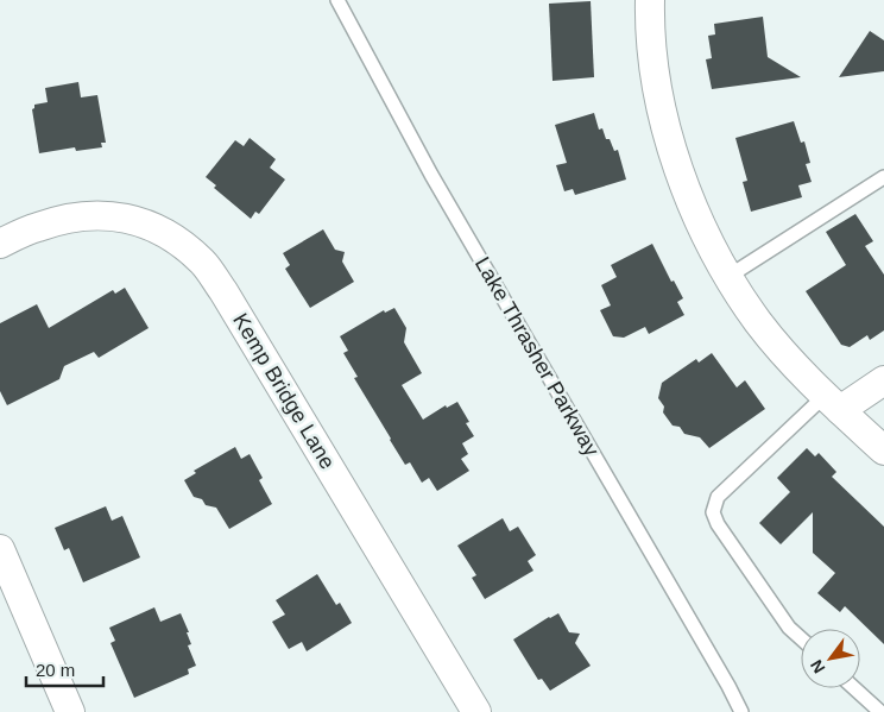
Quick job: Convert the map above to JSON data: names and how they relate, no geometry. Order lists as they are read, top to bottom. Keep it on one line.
{"streets":{"street":["Kemp Bridge Lane"],"lane":["Lake Thrasher Parkway"]},"scale_bar":"20 m","north":"bottom left"}
